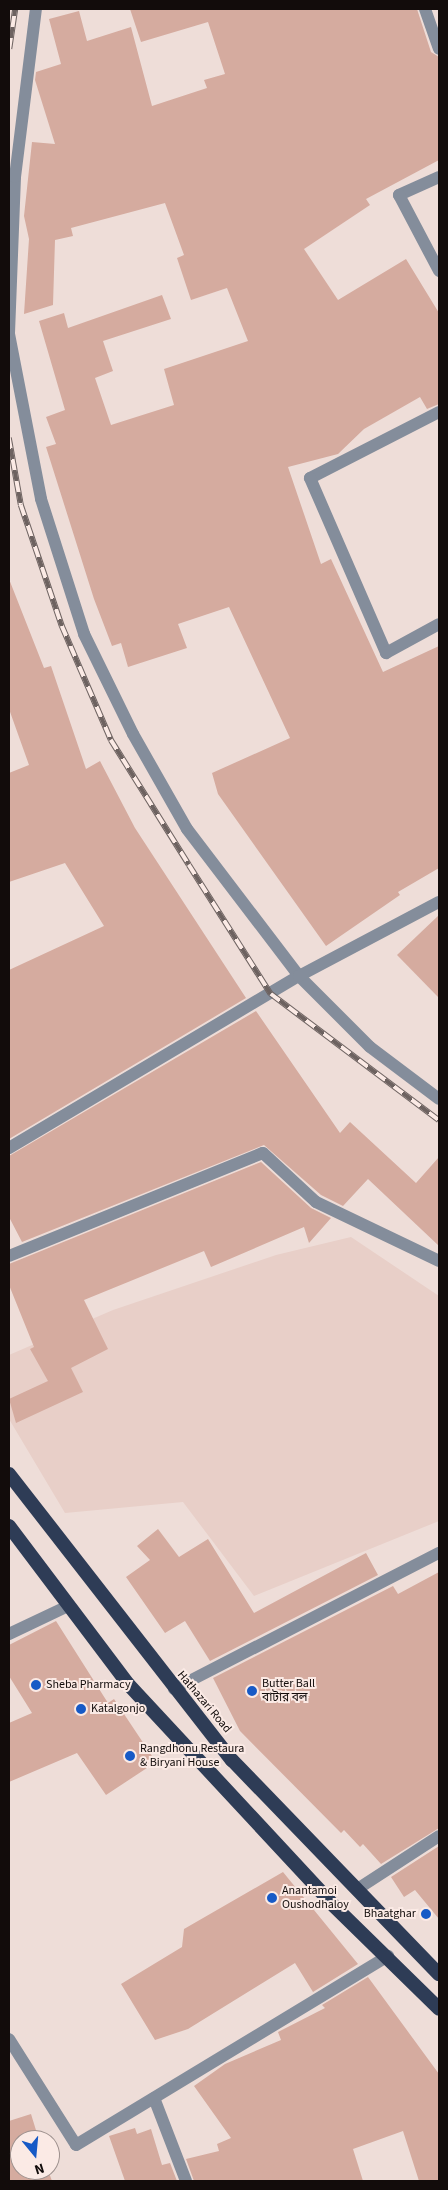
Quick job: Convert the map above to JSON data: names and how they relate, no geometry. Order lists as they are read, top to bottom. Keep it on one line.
{"streets":{"highway":["Hathazari Road"]},"places":["Sheba Pharmacy","Butter Ball বাটার বল","Katalgonjo","Rangdhonu Restaura & Biryani House","Anantamoi Oushodhaloy","Bhaatghar"],"north":"bottom"}
